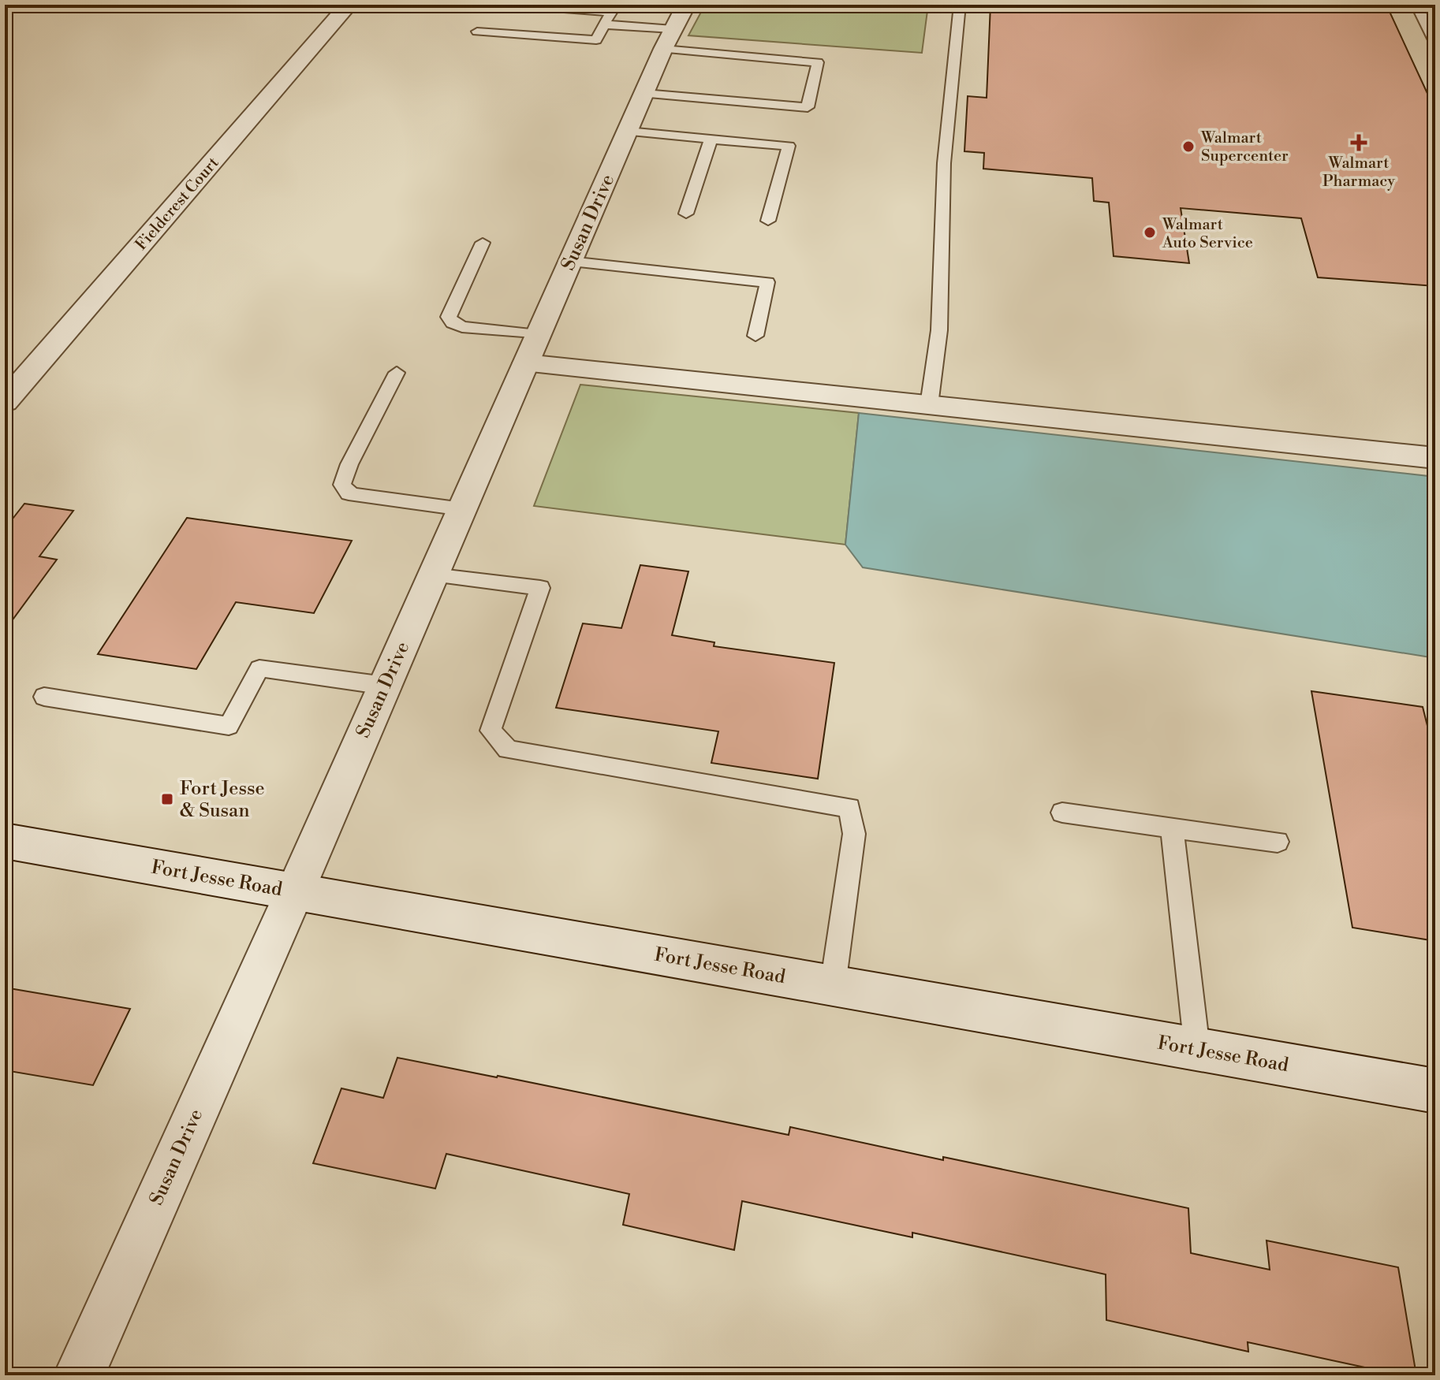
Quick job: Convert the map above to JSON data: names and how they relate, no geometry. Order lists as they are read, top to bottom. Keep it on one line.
{"streets":{"street":["Fieldcrest Court","Susan Drive","Fort Jesse Road"]},"crossings":[["Susan Drive","Fort Jesse Road"]],"places":{"health":["Walmart Pharmacy"],"other":["Walmart Supercenter","Walmart Auto Service"],"transit":["Fort Jesse & Susan"]}}
